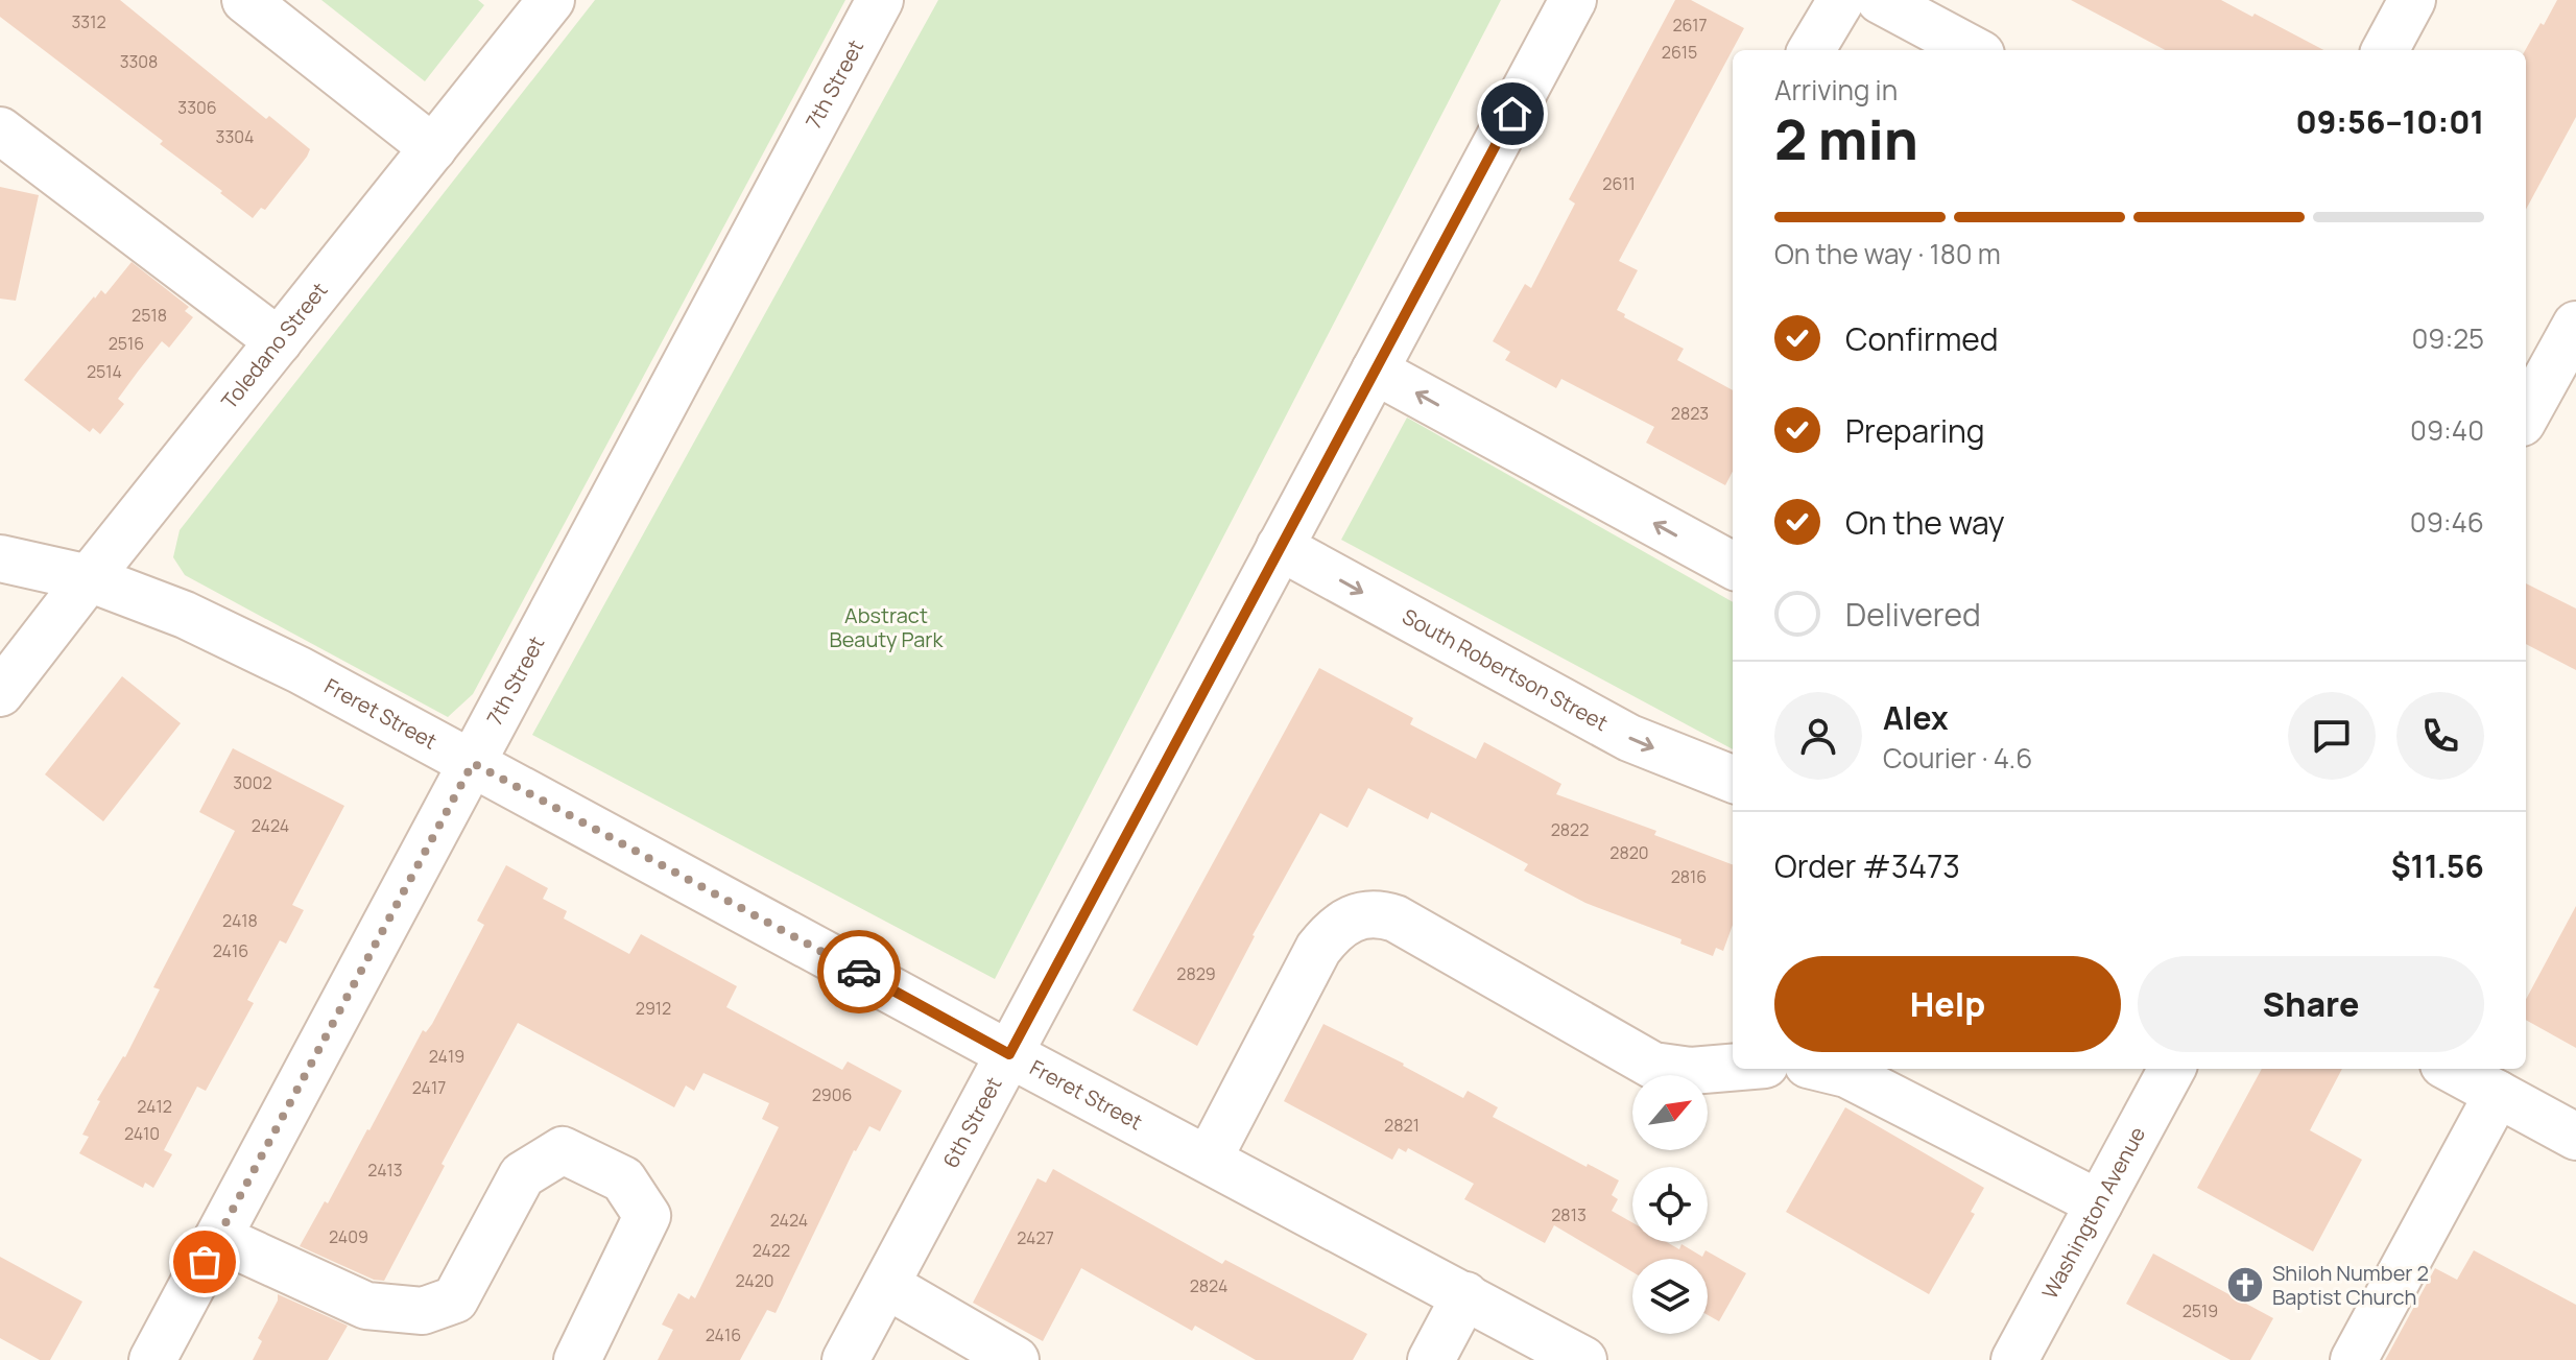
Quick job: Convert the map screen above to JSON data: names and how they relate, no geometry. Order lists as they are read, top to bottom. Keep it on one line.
{"streets":{"street":["7th Street","Toledano Street","South Robertson Street","Freret Street","6th Street","Washington Avenue"]},"crossings":[["7th Street","Freret Street"],["Toledano Street","Freret Street"],["South Robertson Street","6th Street"],["Freret Street","6th Street"]],"parks":["Abstract Beauty Park"],"places":{"church":["Shiloh Number 2 Baptist Church"]},"house_numbers":["3312","2617","2615","3308","3306","3304","2611","2518","2516","2514","2823","3002","2424","2822","2820","2816","2418","2416","2829","2912","2419","2417","2906","2412","2821","2410","2413","2813","2424","2409","2427","2422","2420","2824","2519","2416"],"north":"top right","page":{"heading":["2 min","Arriving in","09:56–10:01"],"panel":["Alex","Courier · 4.6","Order #3473","$11.56"],"bar":"On the way · 180 m","list":[["Confirmed","09:25"],["Preparing","09:40"],["On the way","09:46"],"Delivered"],"buttons":["Help","Share"]}}
